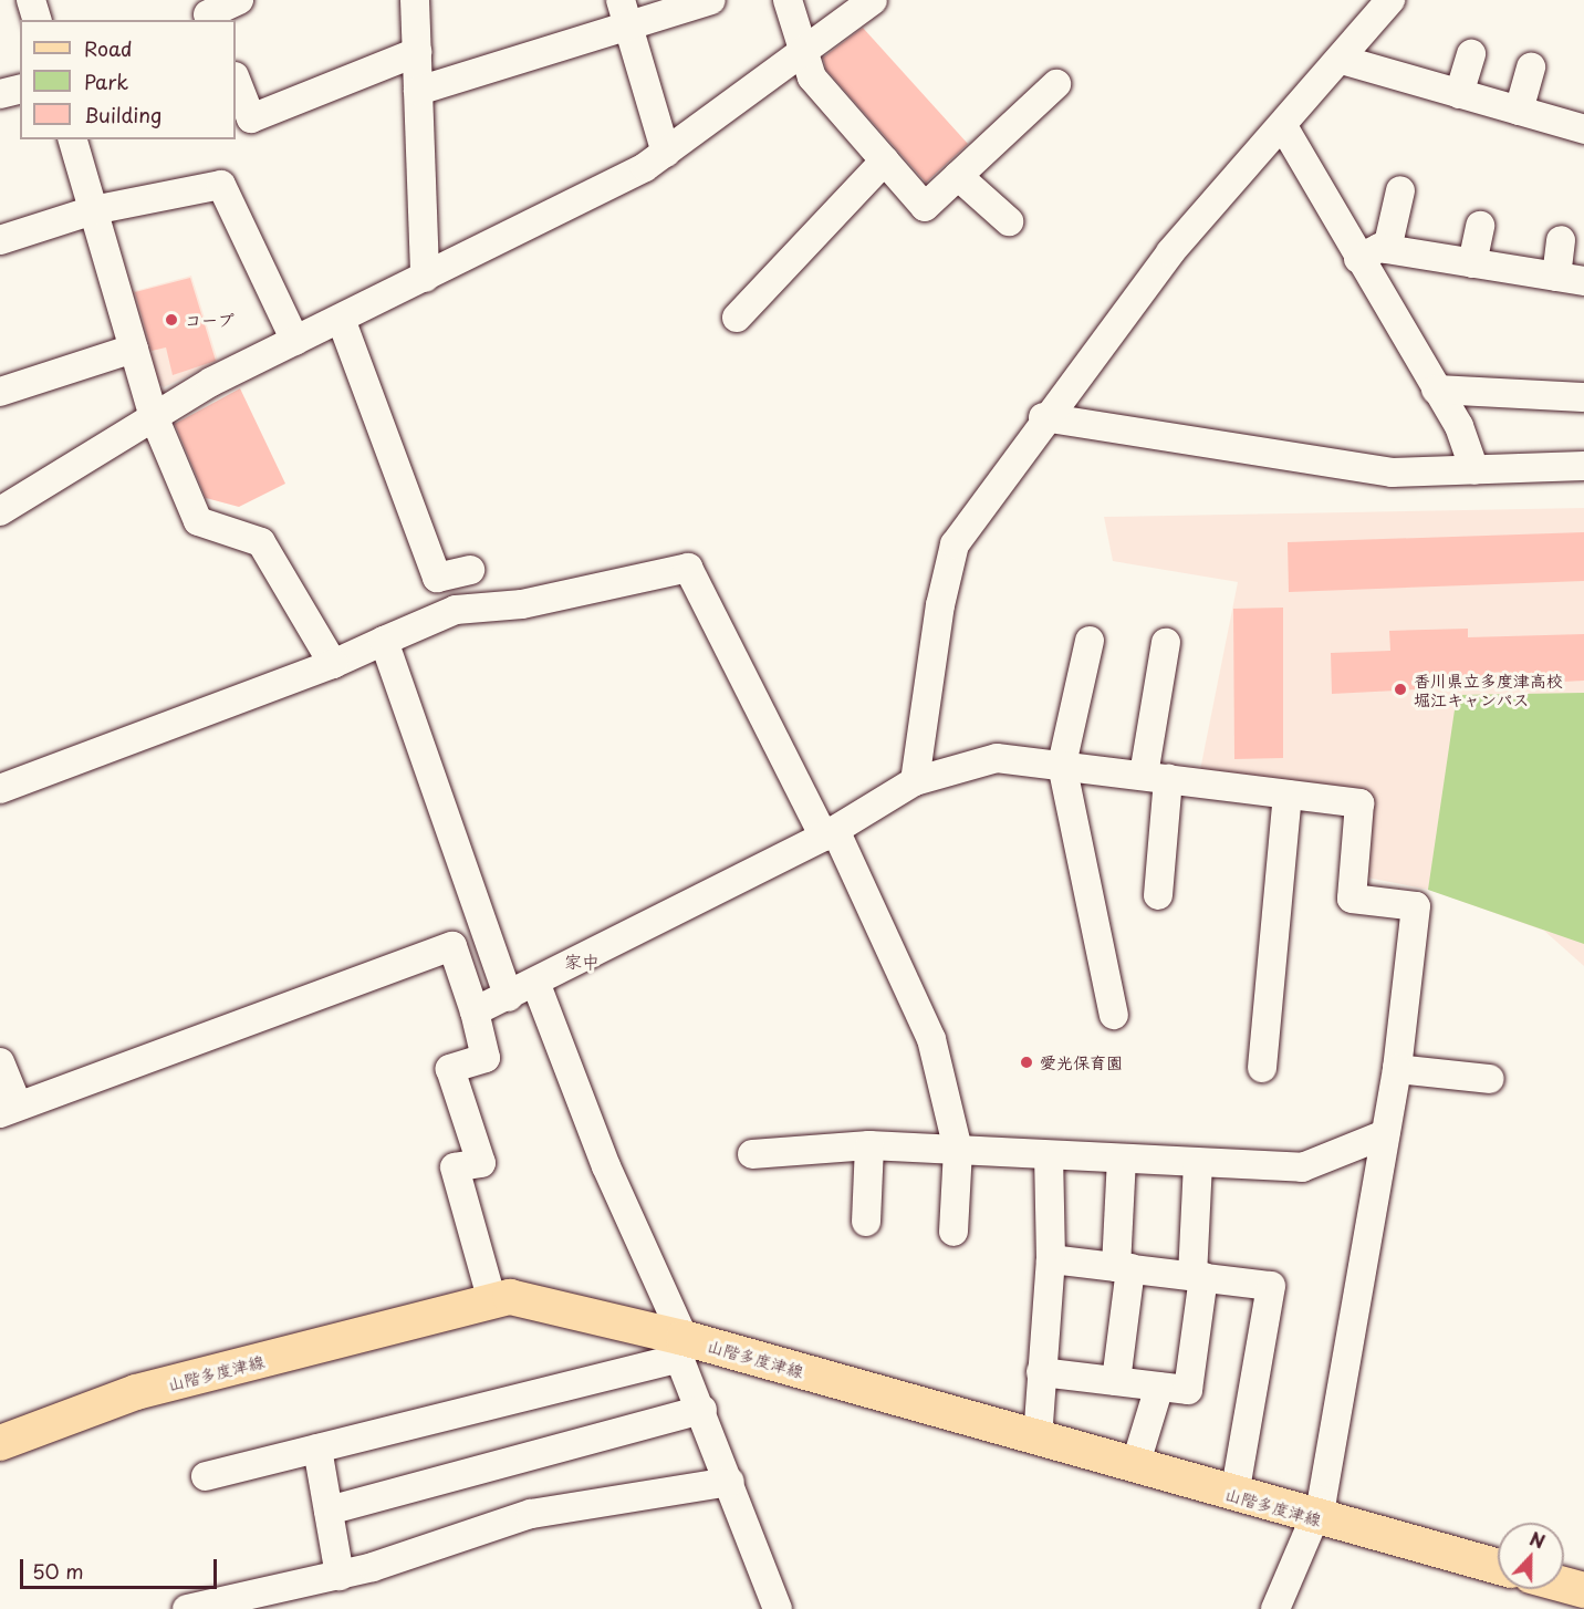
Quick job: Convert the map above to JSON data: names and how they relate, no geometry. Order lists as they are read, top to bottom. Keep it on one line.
{"streets":{"main road":["山階多度津線"]},"districts":["家中"],"places":["コープ","香川県立多度津高校 堀江キャンパス","愛光保育園"],"legend":["Road","Park","Building"],"scale_bar":"50 m","north":"top"}
